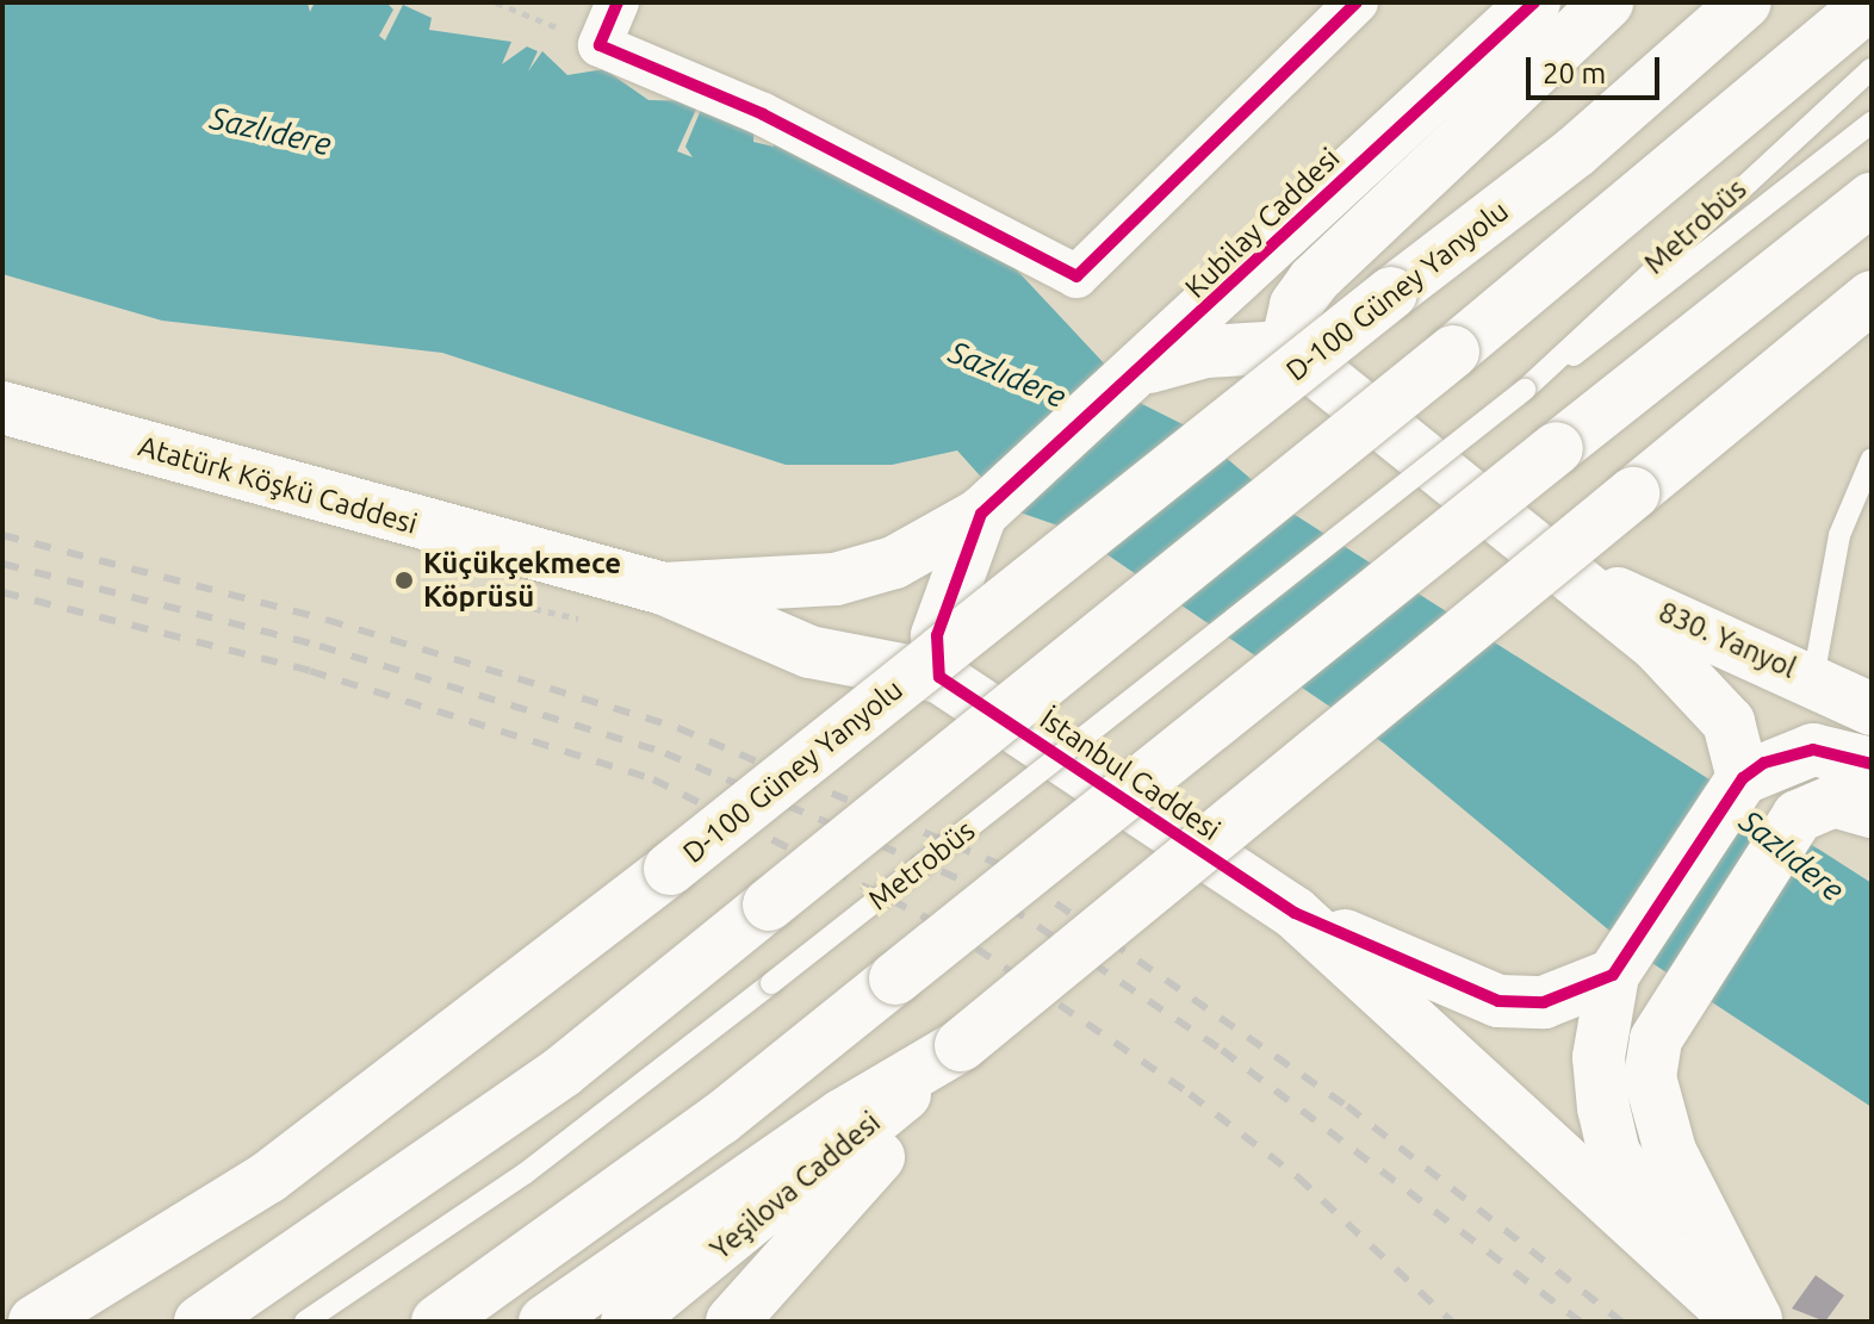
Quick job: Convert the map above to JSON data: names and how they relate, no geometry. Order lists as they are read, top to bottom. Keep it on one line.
{"streets":{"main road":["Kubilay Caddesi","D-100 Güney Yanyolu","Atatürk Köşkü Caddesi","830. Yanyol","İstanbul Caddesi","Yeşilova Caddesi"],"lane":["Metrobüs"]},"crossings":[["Kubilay Caddesi","Atatürk Köşkü Caddesi"]],"water":["Sazlıdere"],"places":["Küçükçekmece Köprüsü"],"scale_bar":"20 m"}
